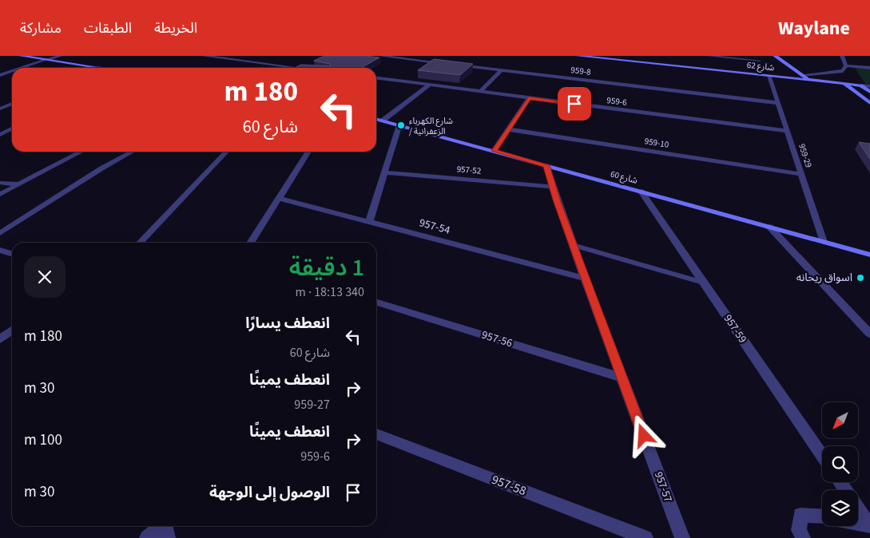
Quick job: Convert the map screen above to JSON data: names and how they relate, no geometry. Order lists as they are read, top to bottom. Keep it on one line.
{"streets":{"street":["شارع 62","959-8","959-6","959-10","959-29","957-52","شارع 60","957-54","957-59","957-56","957-58","957-57"]},"crossings":[["شارع 62","959-29"],["959-8","959-29"],["959-6","959-29"],["959-10","959-29"],["959-29","شارع 60"],["957-52","957-57"],["شارع 60","957-59"],["شارع 60","957-57"],["957-54","957-57"],["957-56","957-57"]],"places":["شارع الكهرباء / الزعفرانية","اسواق ريحانه"],"north":"bottom left","page":{"header":"Waylane","nav":["الخريطة","الطبقات","مشاركة"],"turn":["180 m","شارع 60"],"heading":["1 دقيقة","340 m · 18:13"],"list":[{"name":"انعطف يسارًا","note":"شارع 60","value":"180 m"},{"name":"انعطف يمينًا","note":"959-27","value":"30 m"},{"name":"انعطف يمينًا","note":"959-6","value":"100 m"},{"name":"الوصول إلى الوجهة","value":"30 m"}]}}
